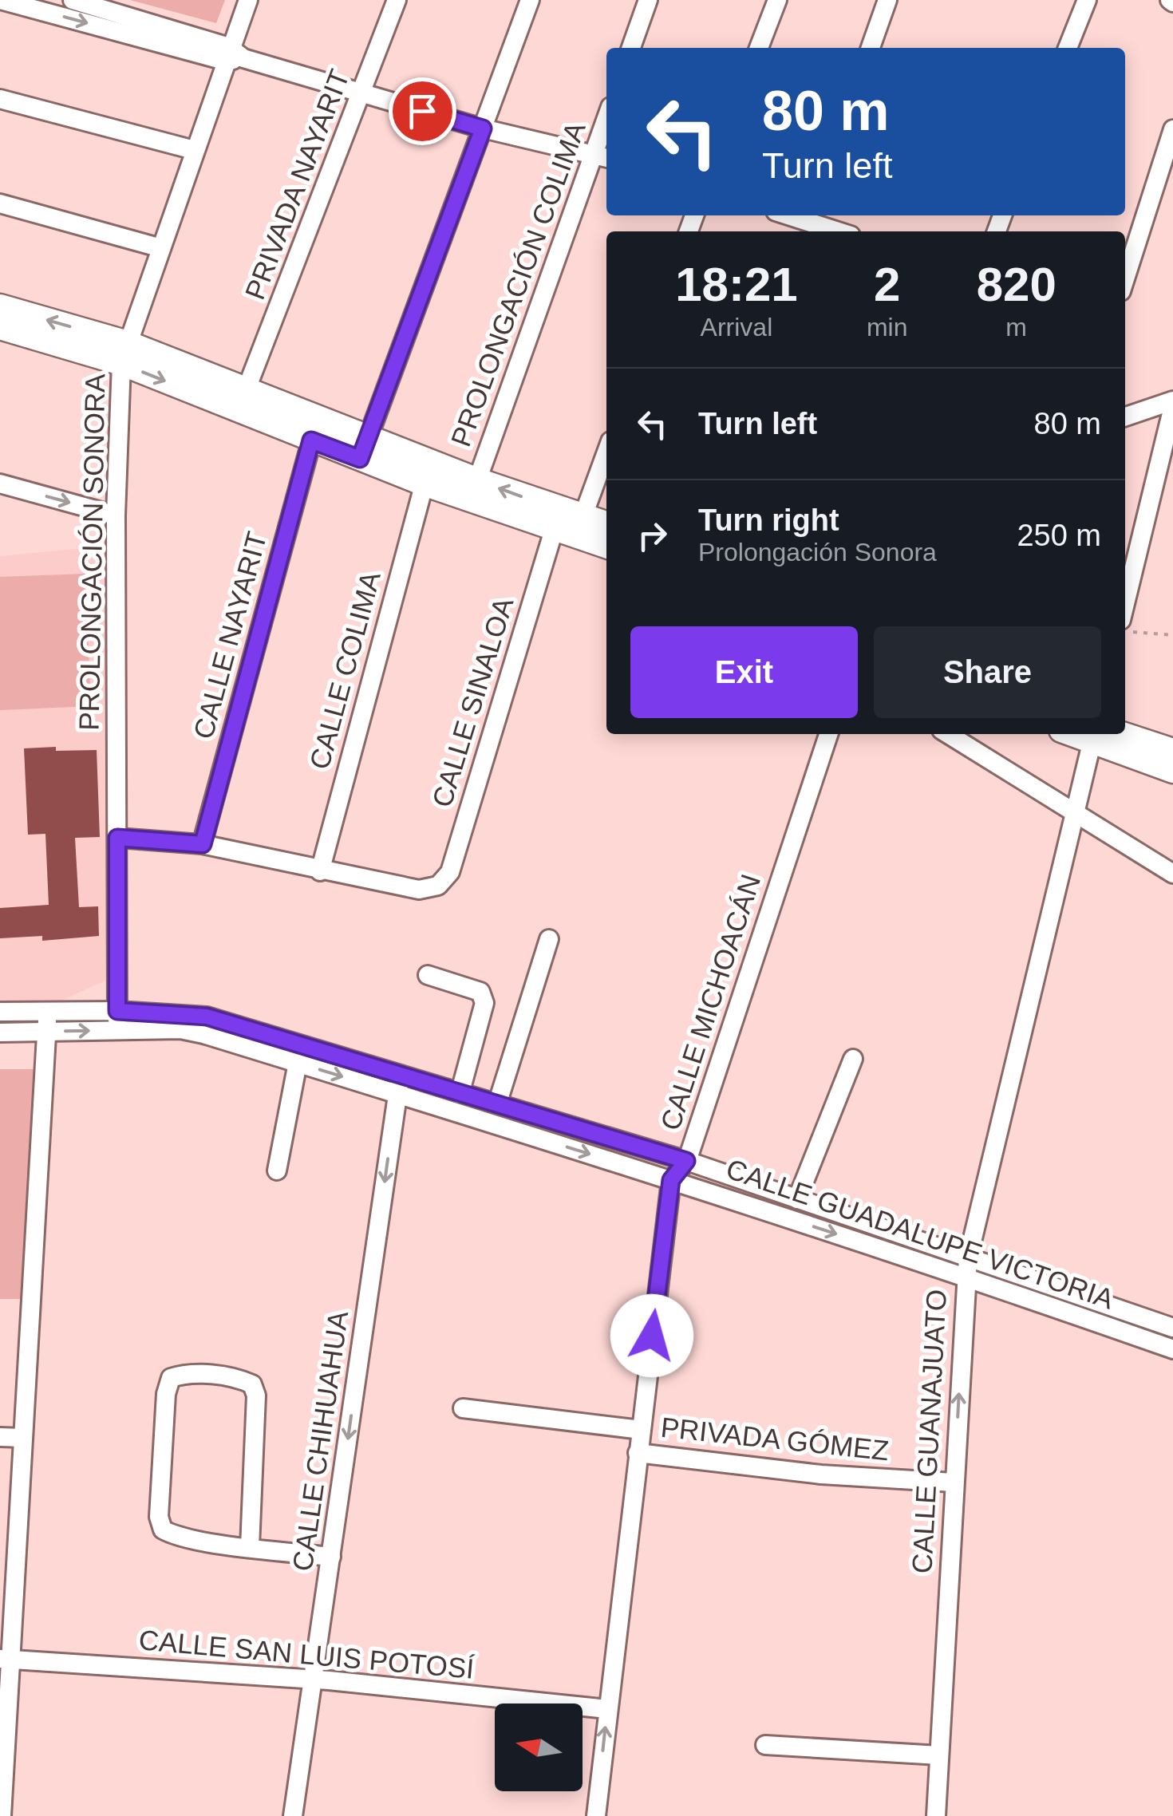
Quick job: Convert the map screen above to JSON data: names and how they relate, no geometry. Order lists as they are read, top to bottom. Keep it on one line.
{"streets":{"street":["PRIVADA NAYARIT","PROLONGACIÓN COLIMA","PROLONGACIÓN SONORA","CALLE NAYARIT","CALLE COLIMA","CALLE SINALOA","CALLE MICHOACÁN","CALLE GUADALUPE VICTORIA","CALLE GUANAJUATO","PRIVADA GÓMEZ","CALLE CHIHUAHUA","CALLE SAN LUIS POTOSÍ"]},"crossings":[["PROLONGACIÓN SONORA","CALLE GUADALUPE VICTORIA"],["CALLE COLIMA","CALLE SINALOA"],["CALLE MICHOACÁN","CALLE GUADALUPE VICTORIA"],["CALLE GUADALUPE VICTORIA","CALLE GUANAJUATO"],["CALLE GUADALUPE VICTORIA","CALLE CHIHUAHUA"],["CALLE GUANAJUATO","PRIVADA GÓMEZ"],["CALLE CHIHUAHUA","CALLE SAN LUIS POTOSÍ"]],"one_way":["CALLE CHIHUAHUA"],"north":"left","page":{"turn":["80 m","Turn left"],"eta":["18:21","Arrival","2","min","820","m"],"list":[{"name":"Turn left","value":"80 m"},{"name":"Turn right","note":"Prolongación Sonora","value":"250 m"}],"buttons":["Exit","Share"]}}
